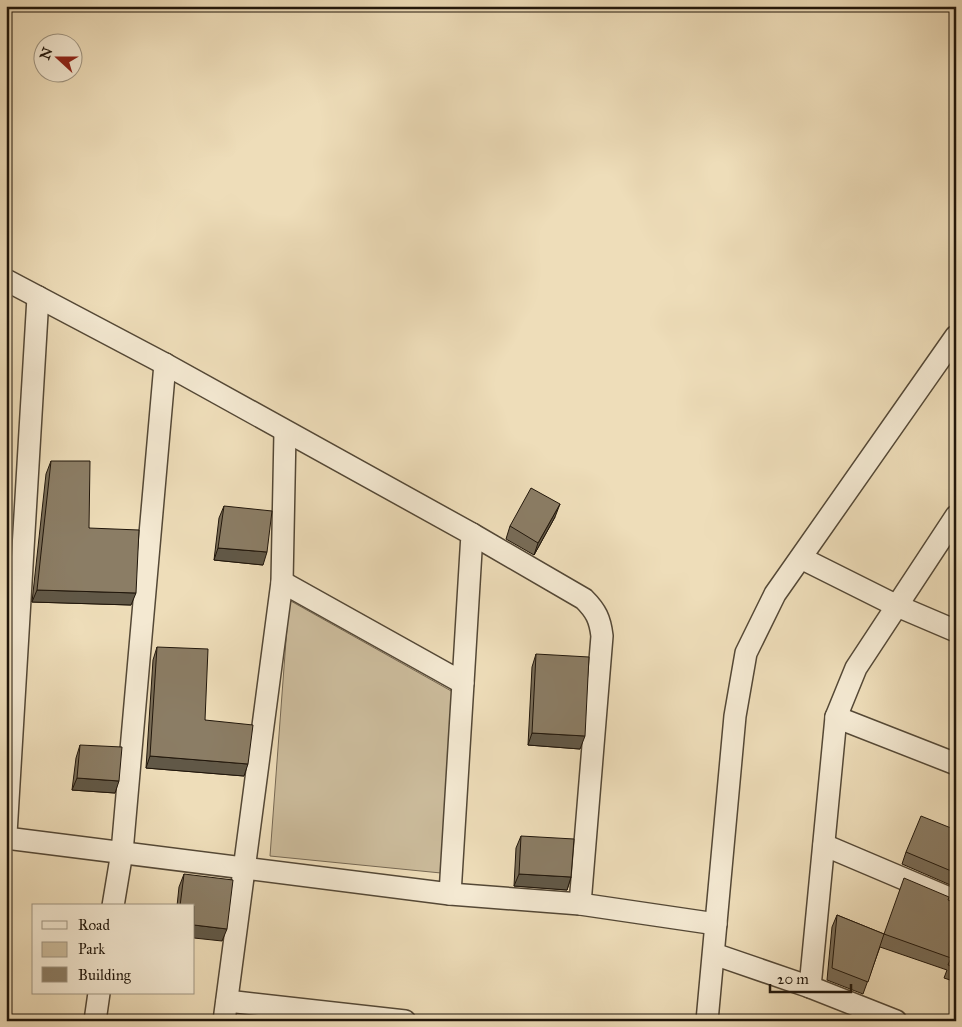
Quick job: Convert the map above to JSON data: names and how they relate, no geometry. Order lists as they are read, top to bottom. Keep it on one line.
{"legend":["Road","Park","Building"],"scale_bar":"20 m","north":"left"}
